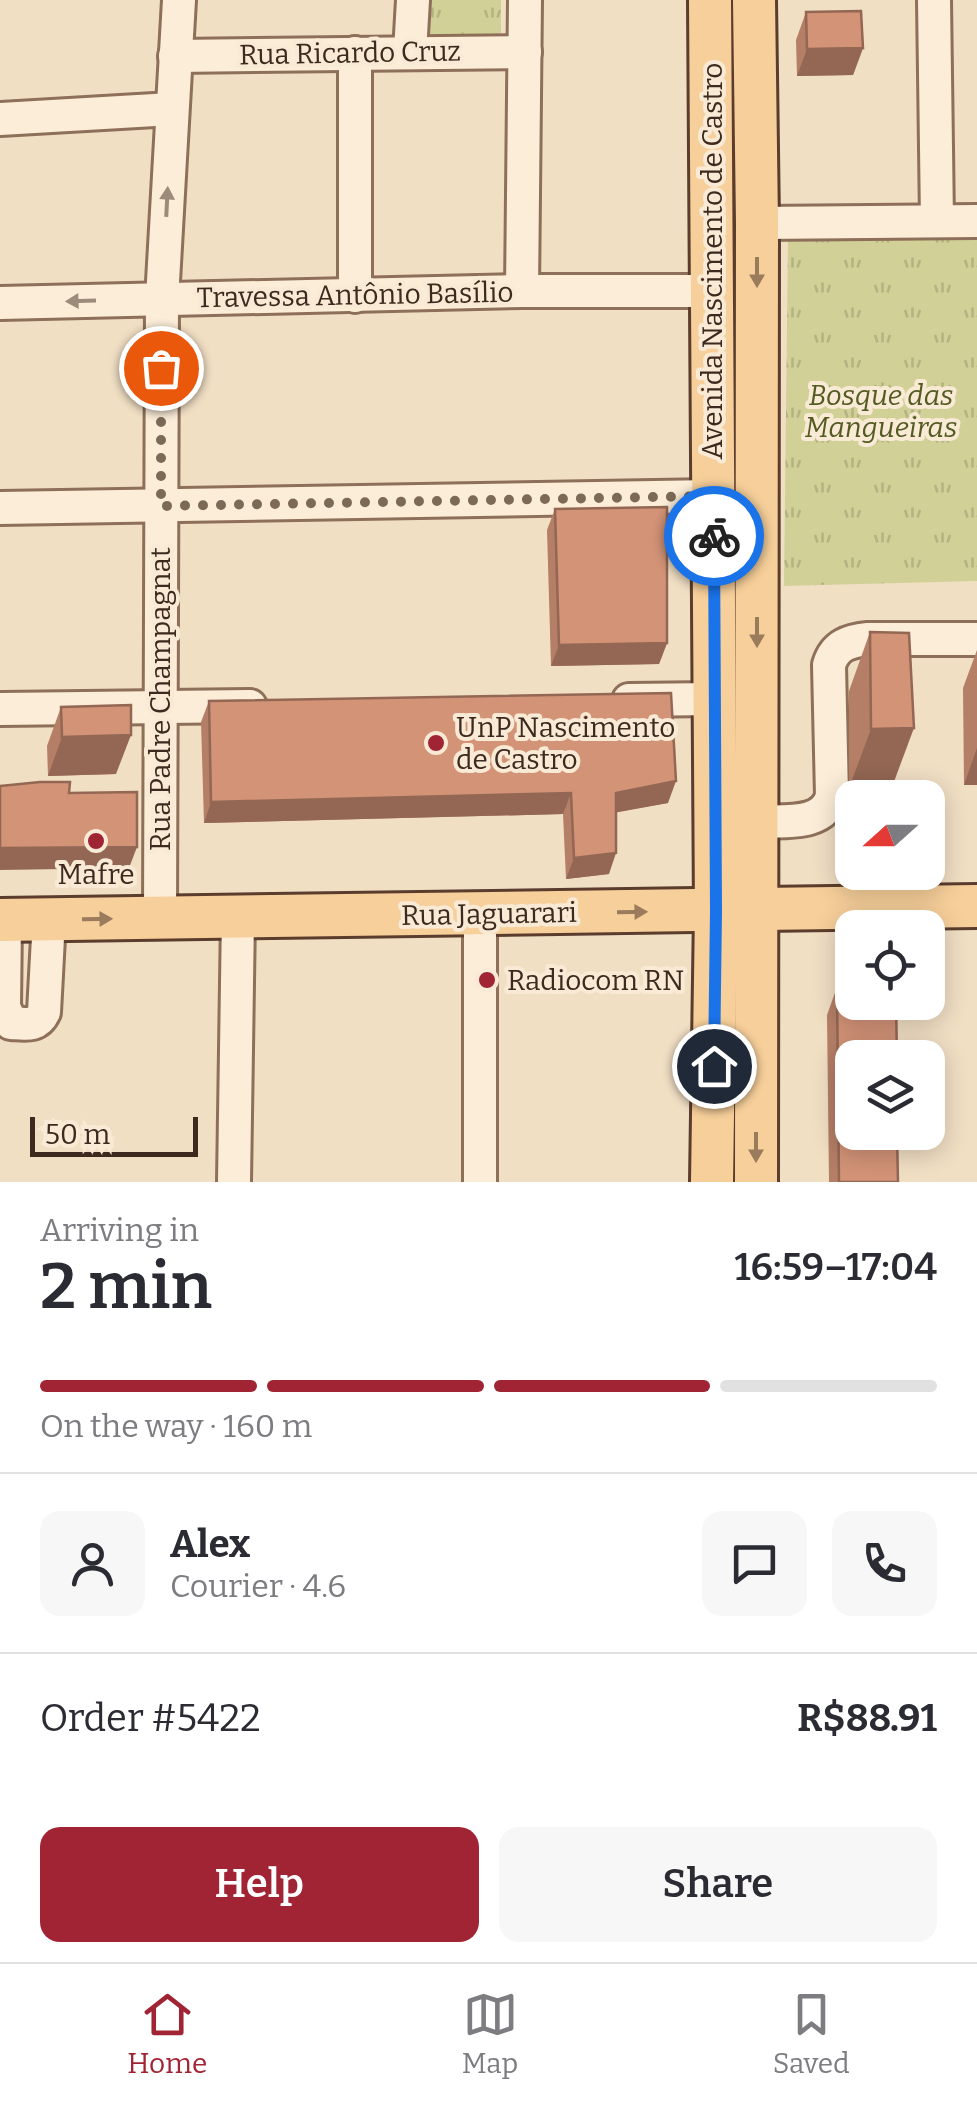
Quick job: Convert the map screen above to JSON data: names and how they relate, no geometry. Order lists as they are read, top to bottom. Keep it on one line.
{"streets":{"main road":["Avenida Nascimento de Castro","Rua Jaguarari"],"street":["Rua Ricardo Cruz","Travessa Antônio Basílio","Rua Padre Champagnat"]},"crossings":[["Rua Ricardo Cruz","Rua Padre Champagnat"],["Avenida Nascimento de Castro","Travessa Antônio Basílio"],["Avenida Nascimento de Castro","Rua Jaguarari"],["Travessa Antônio Basílio","Rua Padre Champagnat"],["Rua Padre Champagnat","Rua Jaguarari"]],"one_way":["Rua Jaguarari"],"parks":["Bosque das Mangueiras"],"places":["UnP Nascimento de Castro","Mafre","Radiocom RN"],"scale_bar":"50 m","north":"left","page":{"scale":"50 m","heading":["2 min","Arriving in","16:59–17:04"],"panel":["Alex","Courier · 4.6","Order #5422","R$88.91"],"bar":"On the way · 160 m","buttons":["Help","Share"],"tabs":["Home","Map","Saved"]}}
